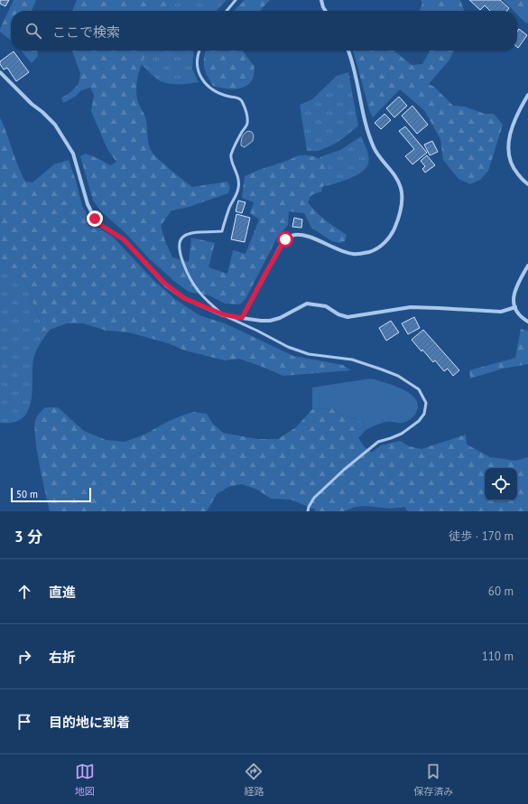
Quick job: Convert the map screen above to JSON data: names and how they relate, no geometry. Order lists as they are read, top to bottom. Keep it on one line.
{"scale_bar":"50 m","page":{"search":"ここで検索","scale":"50 m","heading":["3 分","徒歩 · 170 m"],"list":[["直進","60 m"],["右折","110 m"],"目的地に到着"],"nav":["地図","経路","保存済み"]}}
